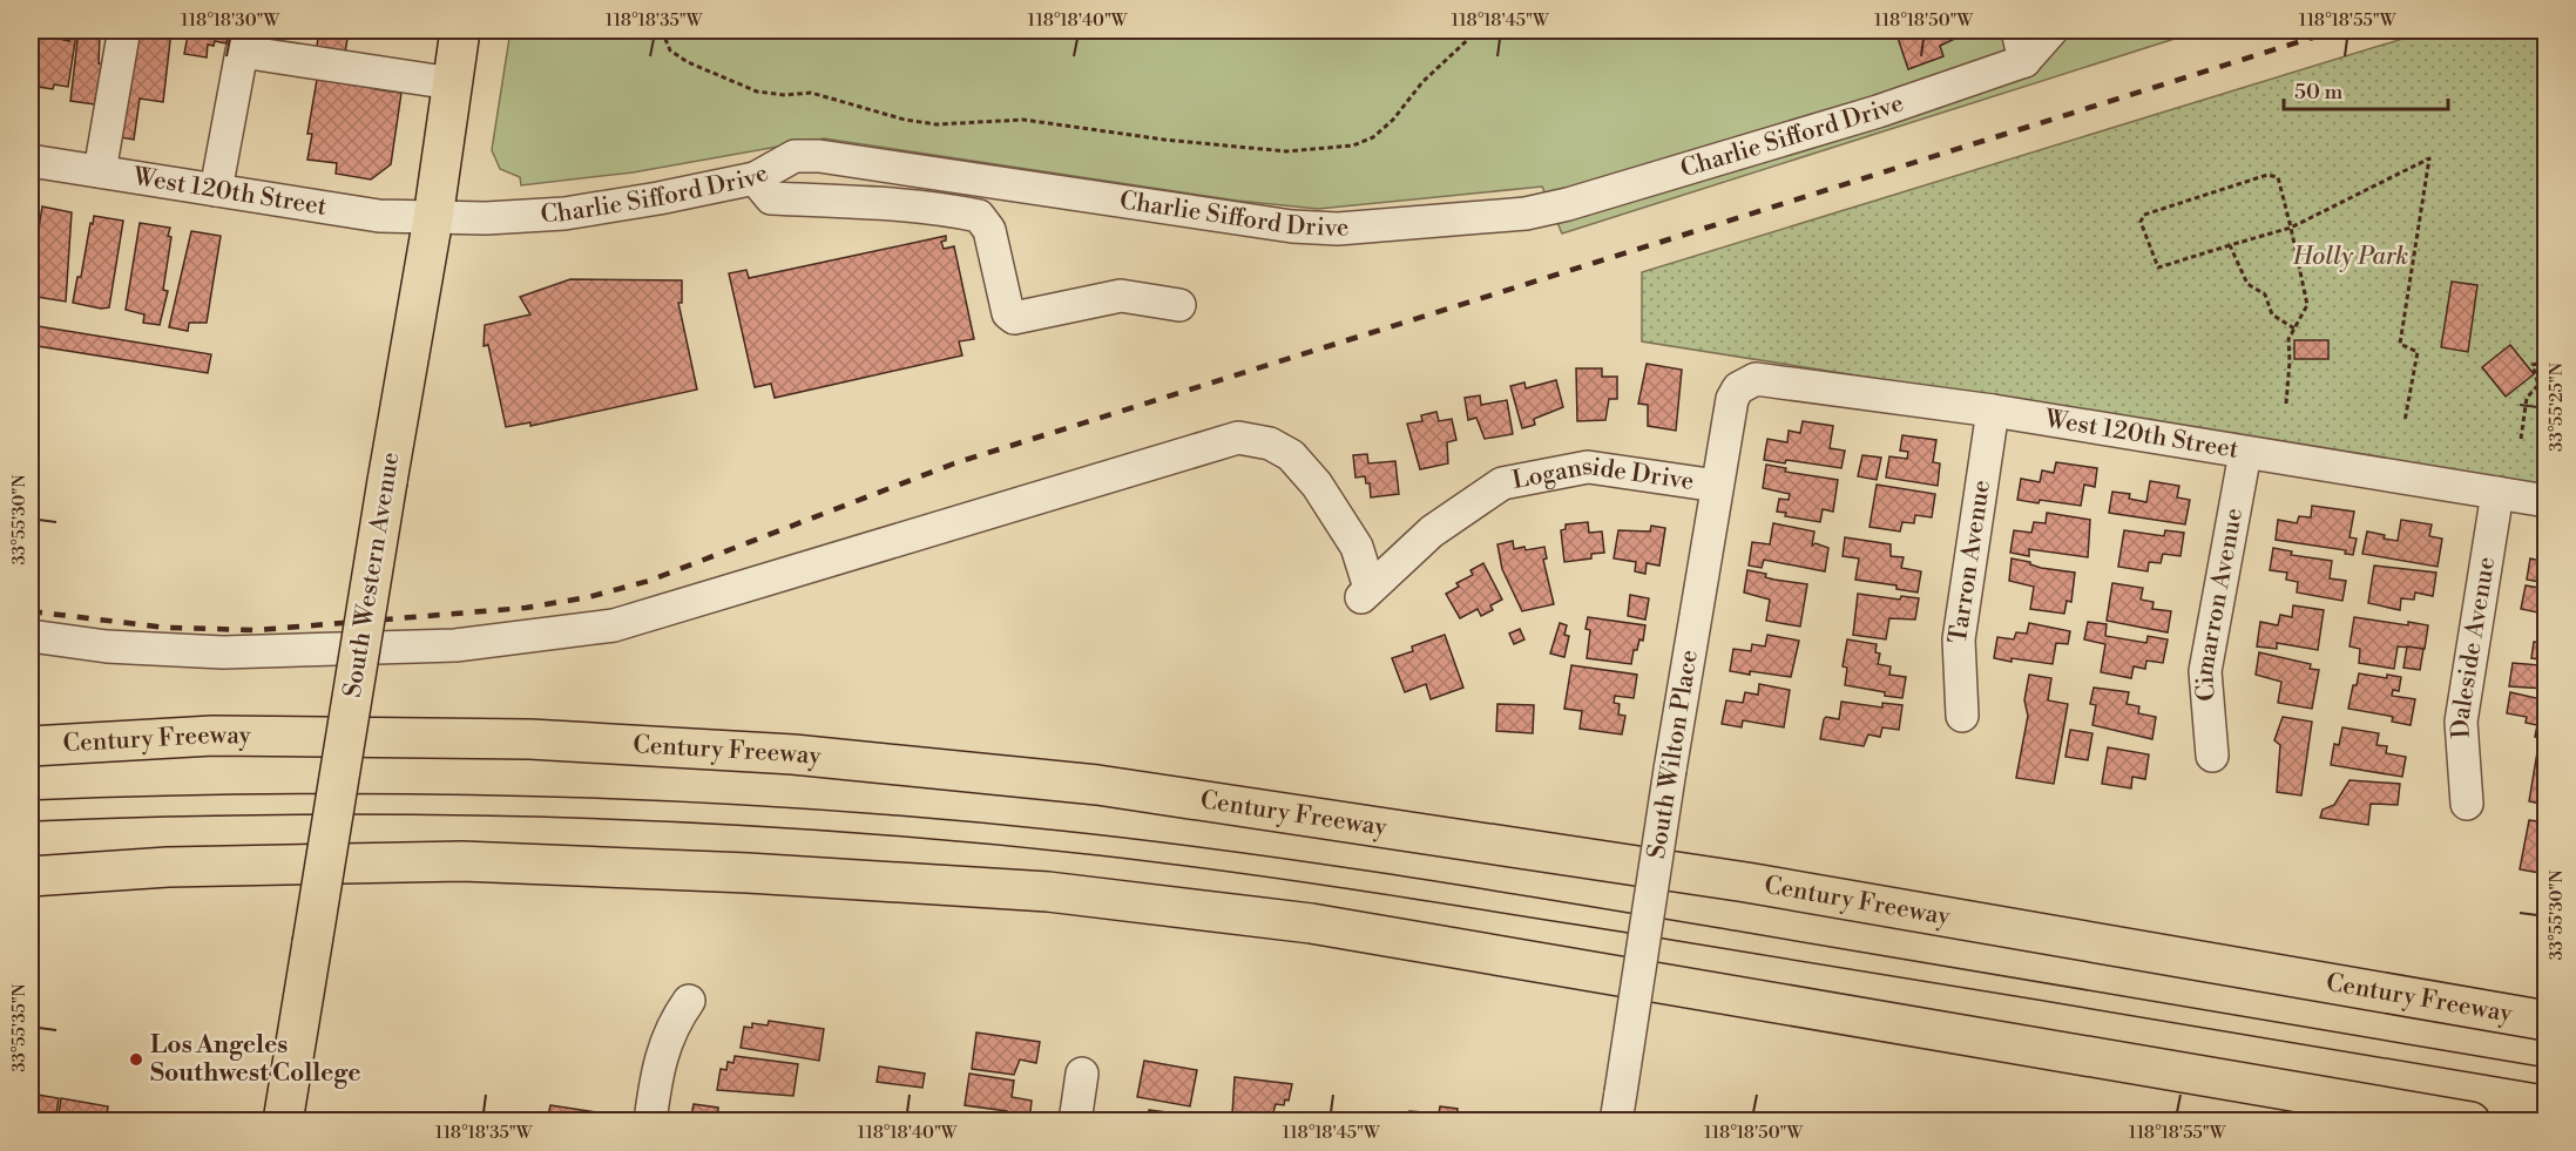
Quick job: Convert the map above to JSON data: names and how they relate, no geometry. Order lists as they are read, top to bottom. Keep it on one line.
{"streets":{"main road":["South Western Avenue","Century Freeway"],"street":["Charlie Sifford Drive","West 120th Street","Loganside Drive","Tarron Avenue","Cimarron Avenue","Daleside Avenue","South Wilton Place"]},"crossings":[["Charlie Sifford Drive","West 120th Street"],["Charlie Sifford Drive","South Western Avenue"],["West 120th Street","Tarron Avenue"],["West 120th Street","South Western Avenue"],["West 120th Street","Cimarron Avenue"],["West 120th Street","Daleside Avenue"],["West 120th Street","South Wilton Place"],["Loganside Drive","South Wilton Place"]],"parks":["Holly Park"],"places":["Los Angeles Southwest College"],"scale_bar":"50 m","coordinates":["118°18'30\"W","118°18'35\"W","118°18'40\"W","118°18'45\"W","118°18'50\"W","118°18'55\"W","33°55'25\"N","33°55'30\"N","33°55'35\"N"]}
